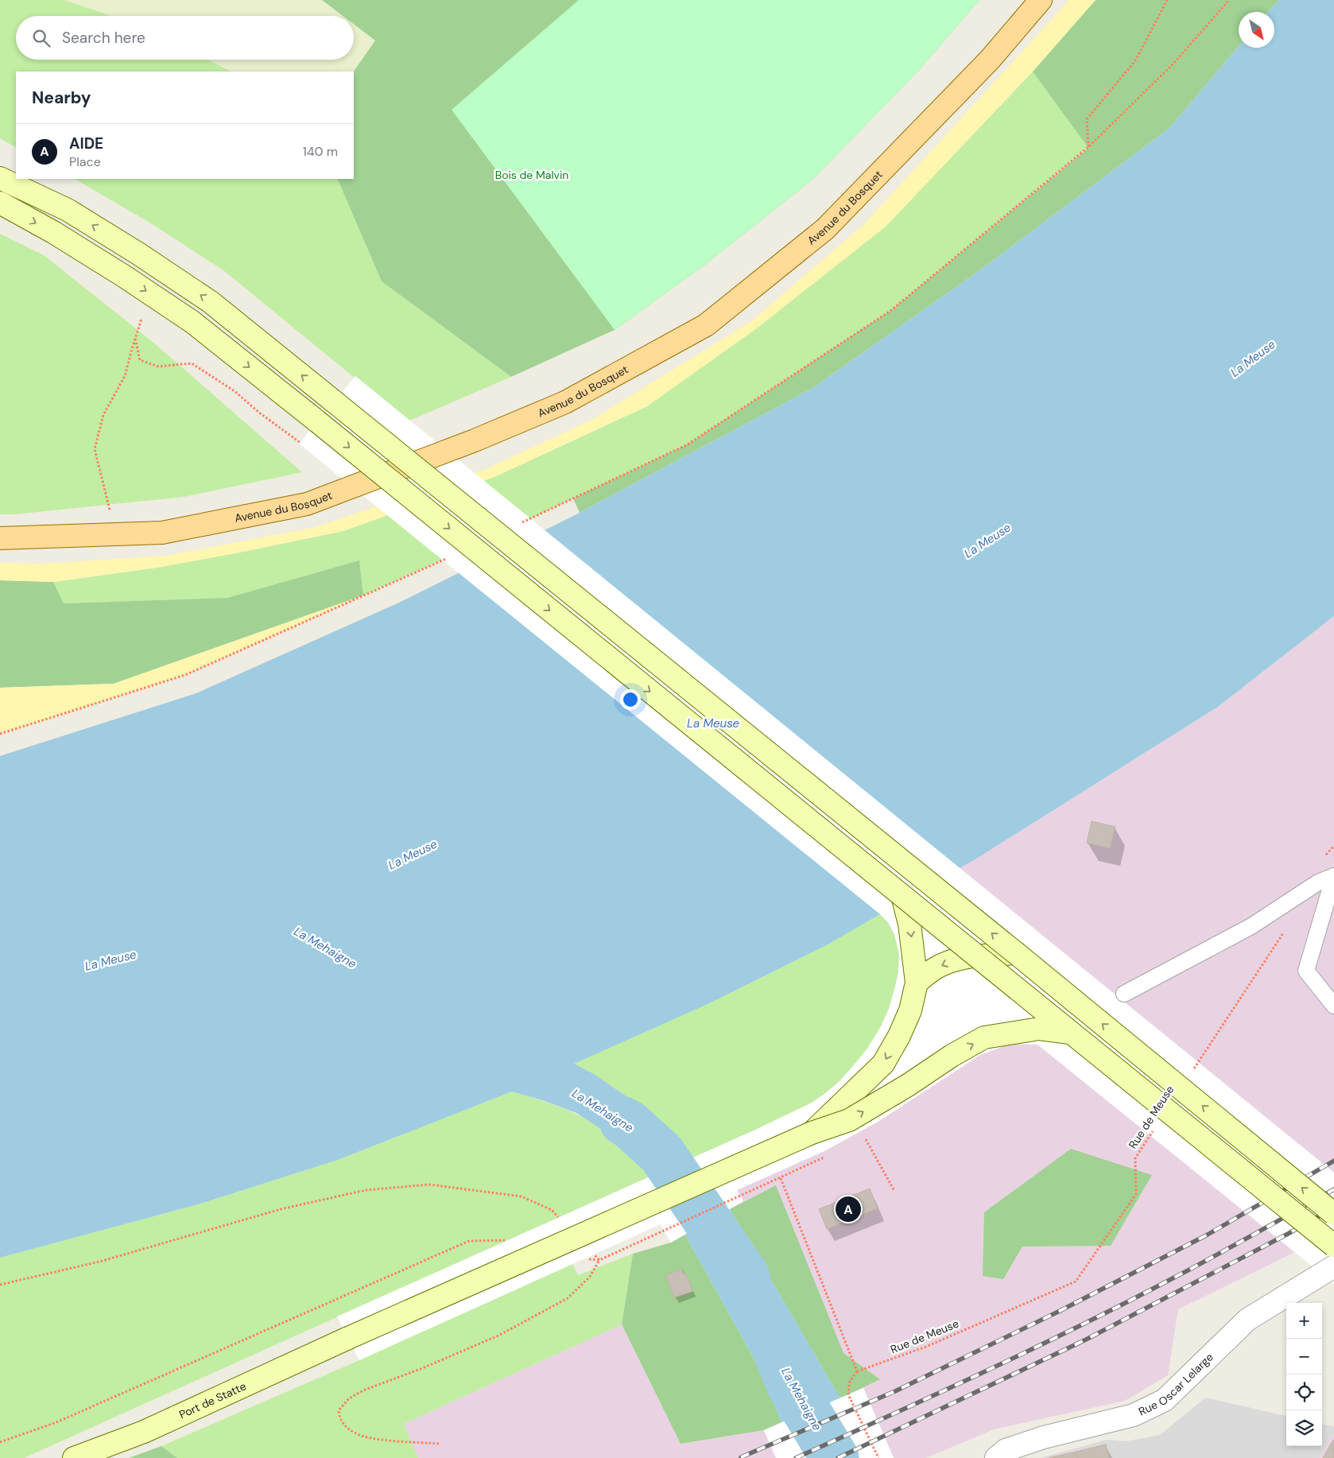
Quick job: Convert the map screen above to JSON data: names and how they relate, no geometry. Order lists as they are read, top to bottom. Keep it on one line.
{"streets":{"main road":["Avenue du Bosquet","Port de Statte"],"street":["Rue Oscar Lelarge"],"path":["Rue de Meuse"]},"water":["La Meuse","La Mehaigne"],"parks":["Bois de Malvin"],"north":"bottom right","page":{"search":"Search here","heading":"Nearby","list":[{"mark":"A","name":"AIDE","note":"Place","value":"140 m"}],"pins":"A","map_buttons":["+","−"]}}
